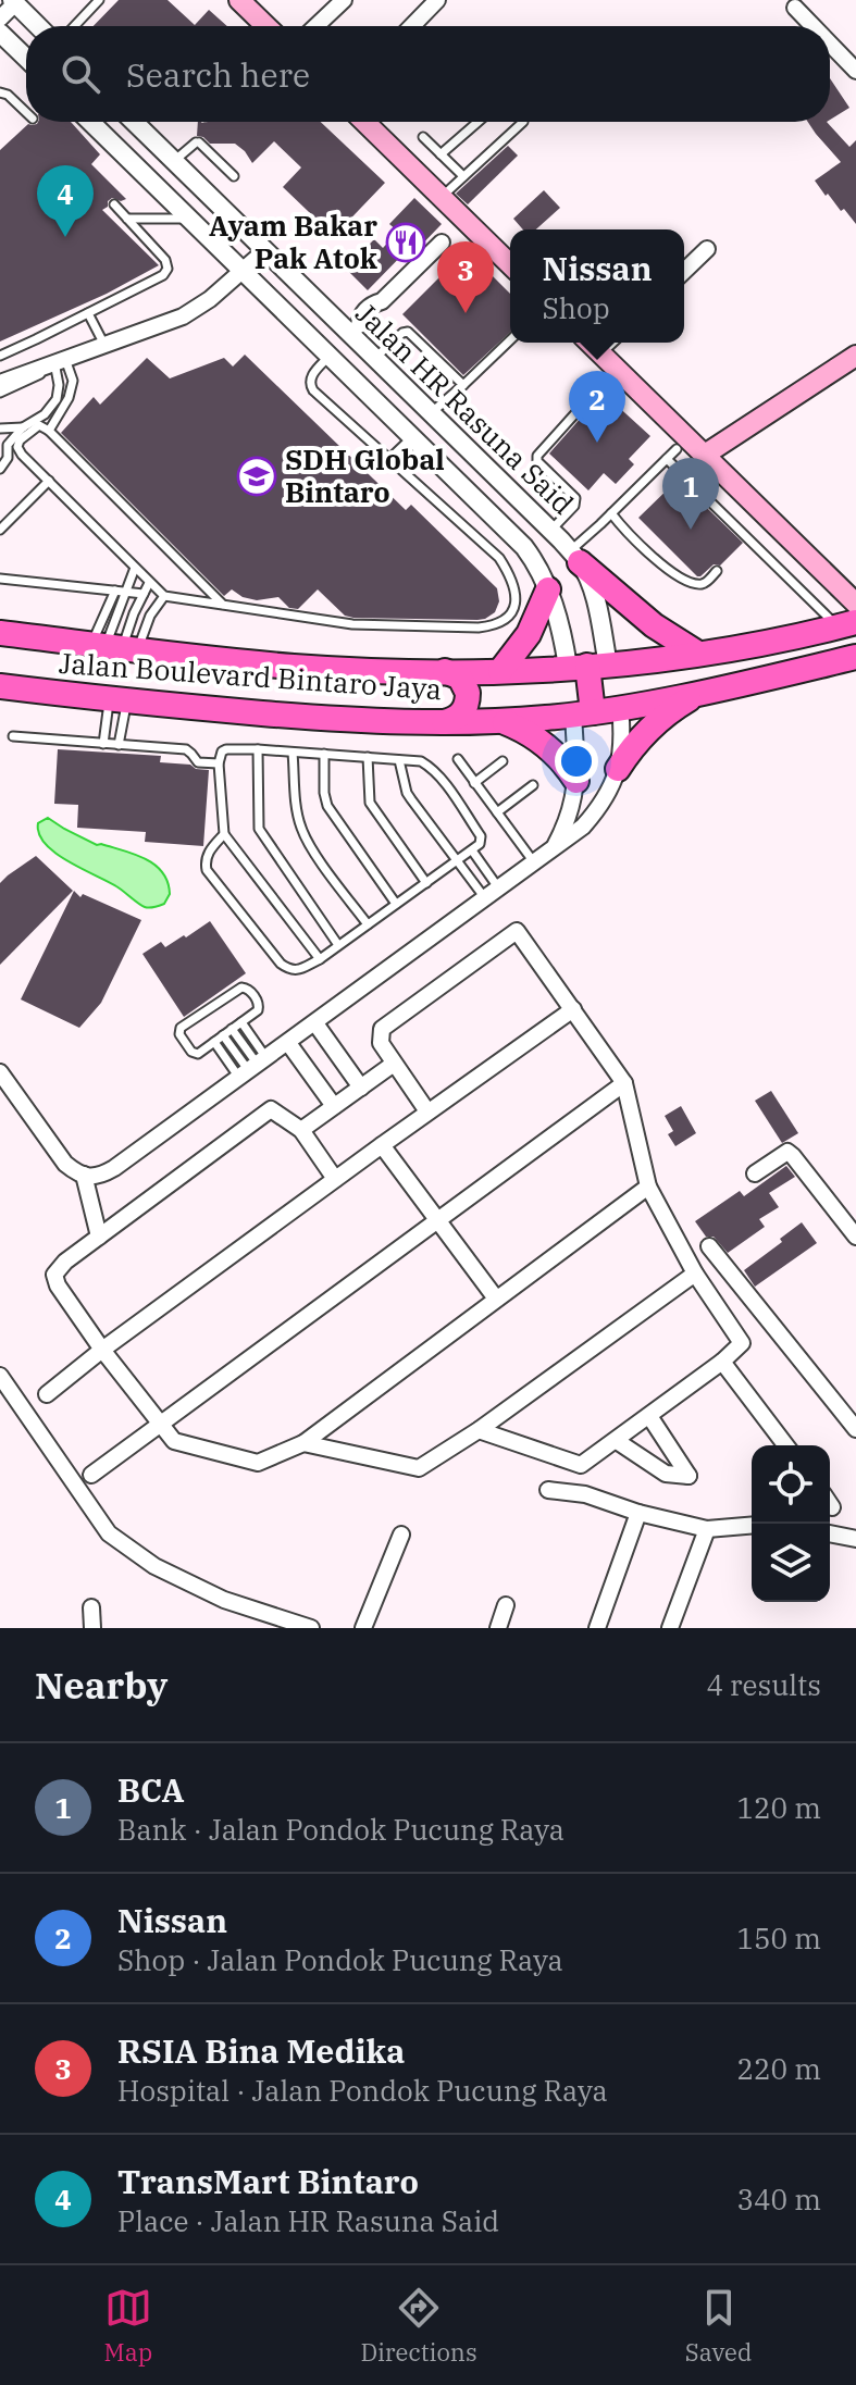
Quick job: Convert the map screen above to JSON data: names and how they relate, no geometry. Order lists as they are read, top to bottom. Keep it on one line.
{"streets":{"main road":["Jalan Boulevard Bintaro Jaya"],"street":["Jalan HR Rasuna Said"]},"crossings":[["Jalan HR Rasuna Said","Jalan Boulevard Bintaro Jaya"]],"places":{"restaurant":["Ayam Bakar Pak Atok"],"school or university":["SDH Global Bintaro"]},"page":{"search":"Search here","pins":["4","3","2","1"],"popup":["Nissan","Shop"],"heading":["Nearby","4 results"],"list":[{"mark":"1","name":"BCA","note":"Bank · Jalan Pondok Pucung Raya","value":"120 m"},{"mark":"2","name":"Nissan","note":"Shop · Jalan Pondok Pucung Raya","value":"150 m"},{"mark":"3","name":"RSIA Bina Medika","note":"Hospital · Jalan Pondok Pucung Raya","value":"220 m"},{"mark":"4","name":"TransMart Bintaro","note":"Place · Jalan HR Rasuna Said","value":"340 m"}],"nav":["Map","Directions","Saved"]}}
